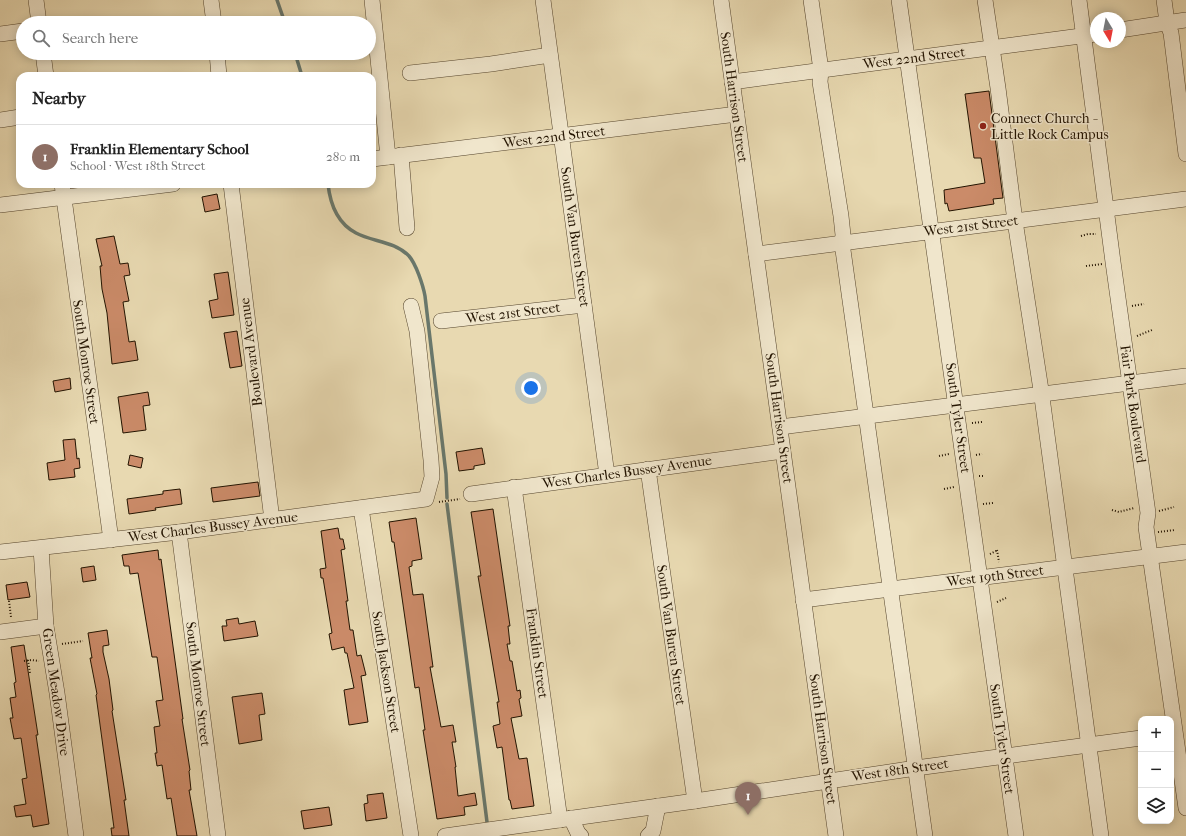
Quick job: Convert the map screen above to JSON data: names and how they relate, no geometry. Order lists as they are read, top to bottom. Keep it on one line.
{"streets":{"street":["West 22nd Street","South Harrison Street","West 21st Street","South Van Buren Street","Boulevard Avenue","South Monroe Street","Fair Park Boulevard","South Tyler Street","West Charles Bussey Avenue","West 19th Street","Franklin Street","South Jackson Street","Green Meadow Drive","West 18th Street"]},"crossings":[["West 22nd Street","South Harrison Street"],["West 22nd Street","South Van Buren Street"],["West 22nd Street","Fair Park Boulevard"],["West 22nd Street","South Tyler Street"],["South Harrison Street","West 21st Street"],["South Harrison Street","West Charles Bussey Avenue"],["South Harrison Street","West 19th Street"],["South Harrison Street","West 18th Street"],["West 21st Street","South Van Buren Street"],["West 21st Street","Fair Park Boulevard"],["West 21st Street","South Tyler Street"],["South Van Buren Street","West Charles Bussey Avenue"],["South Van Buren Street","West 18th Street"],["Boulevard Avenue","West Charles Bussey Avenue"],["South Monroe Street","West Charles Bussey Avenue"],["Fair Park Boulevard","West 19th Street"],["South Tyler Street","West 19th Street"],["South Tyler Street","West 18th Street"],["West Charles Bussey Avenue","Franklin Street"],["West Charles Bussey Avenue","South Jackson Street"],["West Charles Bussey Avenue","Green Meadow Drive"],["Franklin Street","West 18th Street"]],"places":["Connect Church - Little Rock Campus"],"north":"bottom","page":{"search":"Search here","heading":"Nearby","list":[{"mark":"1","name":"Franklin Elementary School","note":"School · West 18th Street","value":"280 m"}],"map_buttons":["+","−"],"pins":"1"}}
